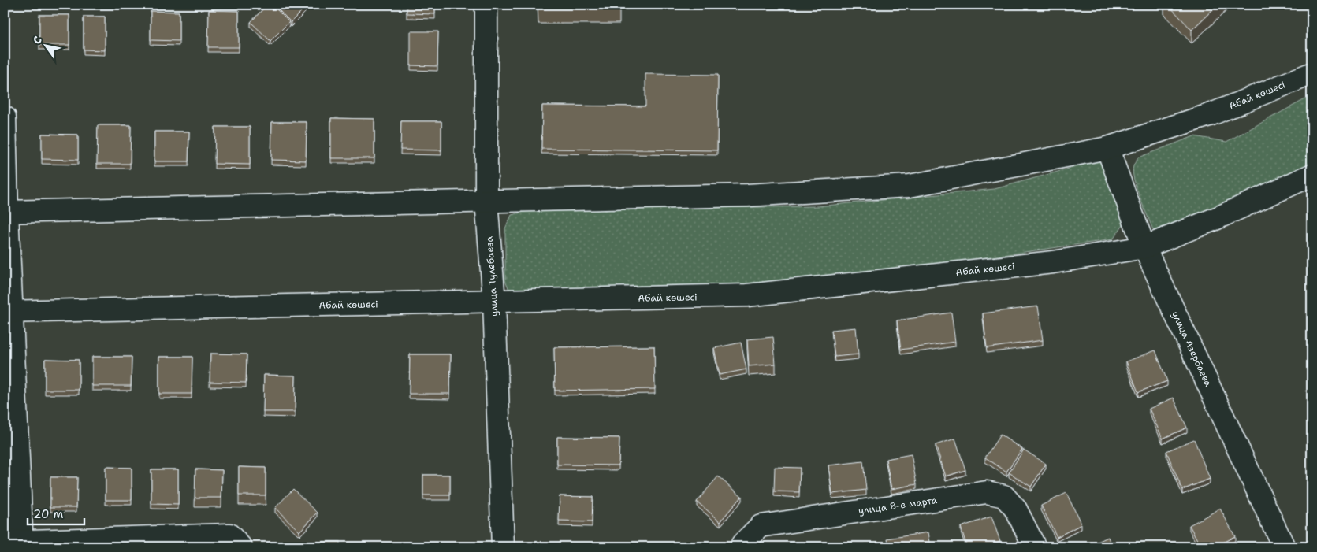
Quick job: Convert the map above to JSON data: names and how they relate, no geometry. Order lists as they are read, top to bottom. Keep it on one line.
{"streets":{"street":["Абай көшесі","улица Тулебаева","улица Азербаева","улица 8-е марта"]},"crossings":[["Абай көшесі","улица Тулебаева"],["Абай көшесі","улица Азербаева"]],"scale_bar":"20 m","north":"top left"}
